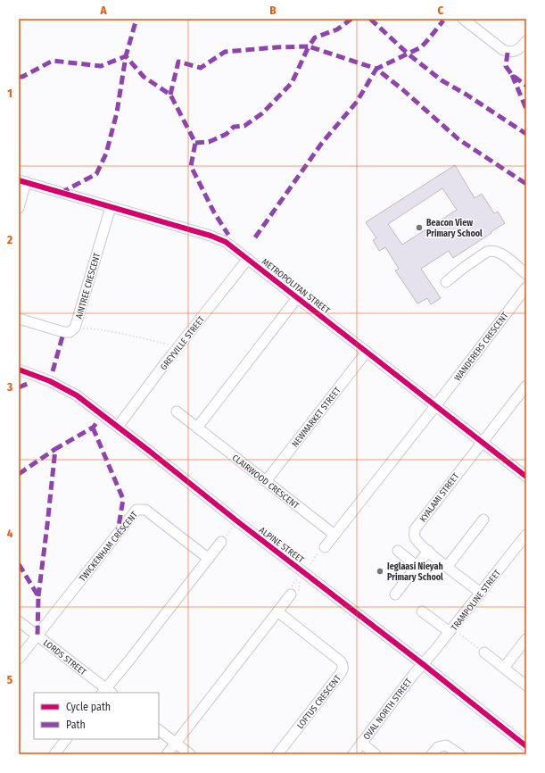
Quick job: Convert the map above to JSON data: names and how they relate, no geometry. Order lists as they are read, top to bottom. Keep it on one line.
{"streets":{"street":["AINTREE CRESCENT","METROPOLITAN STREET","GREYVILLE STREET","WANDERERS CRESCENT","NEWMARKET STREET","CLAIRWOOD CRESCENT","KYALAMI STREET","ALPINE STREET","TWICKENHAM CRESCENT","TRAMPOLINE STREET","LORDS STREET","LOFTUS CRESCENT","OVAL NORTH STREET"]},"crossings":[["AINTREE CRESCENT","METROPOLITAN STREET"],["METROPOLITAN STREET","GREYVILLE STREET"],["METROPOLITAN STREET","WANDERERS CRESCENT"],["METROPOLITAN STREET","NEWMARKET STREET"],["METROPOLITAN STREET","KYALAMI STREET"],["GREYVILLE STREET","ALPINE STREET"],["NEWMARKET STREET","CLAIRWOOD CRESCENT"],["KYALAMI STREET","TRAMPOLINE STREET"],["ALPINE STREET","TRAMPOLINE STREET"],["ALPINE STREET","OVAL NORTH STREET"],["TWICKENHAM CRESCENT","LORDS STREET"],["TRAMPOLINE STREET","OVAL NORTH STREET"]],"places":["Beacon View Primary School","Ieglaasi Nieyah Primary School"],"legend":["Cycle path","Path"],"grid":{"columns":["A","B","C"],"rows":["1","2","3","4","5"]}}
